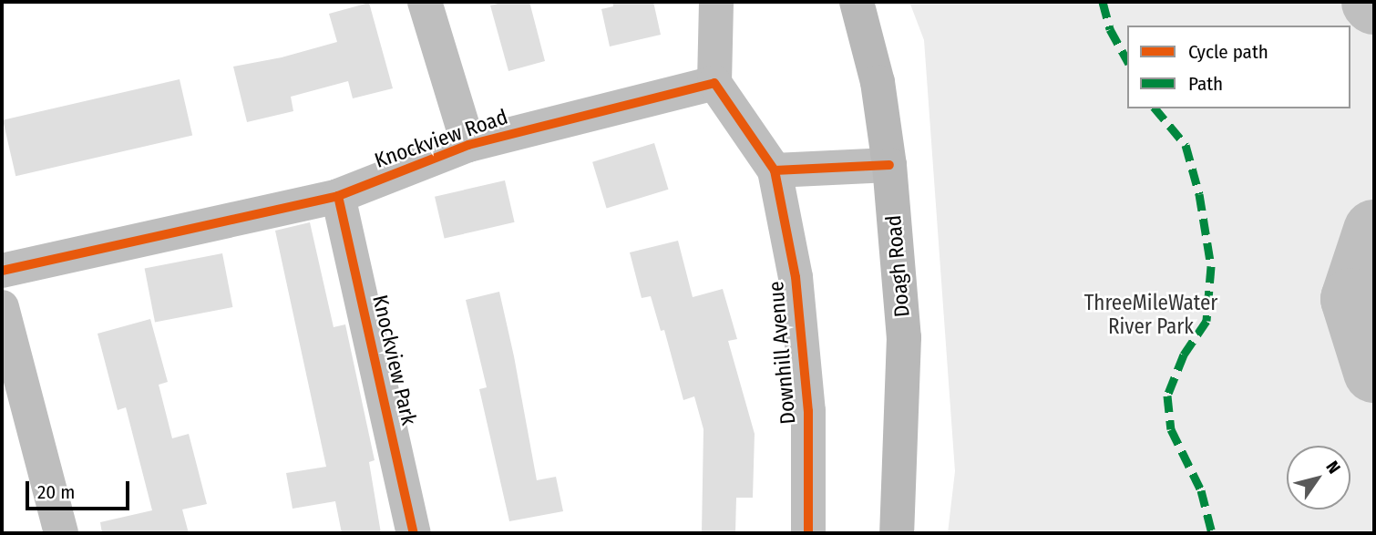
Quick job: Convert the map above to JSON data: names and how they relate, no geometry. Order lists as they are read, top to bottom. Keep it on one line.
{"streets":{"main road":["Doagh Road"],"street":["Knockview Road","Downhill Avenue","Knockview Park"]},"crossings":[["Knockview Road","Knockview Park"]],"parks":["ThreeMileWater River Park"],"legend":["Cycle path","Path"],"scale_bar":"20 m","north":"top right"}
